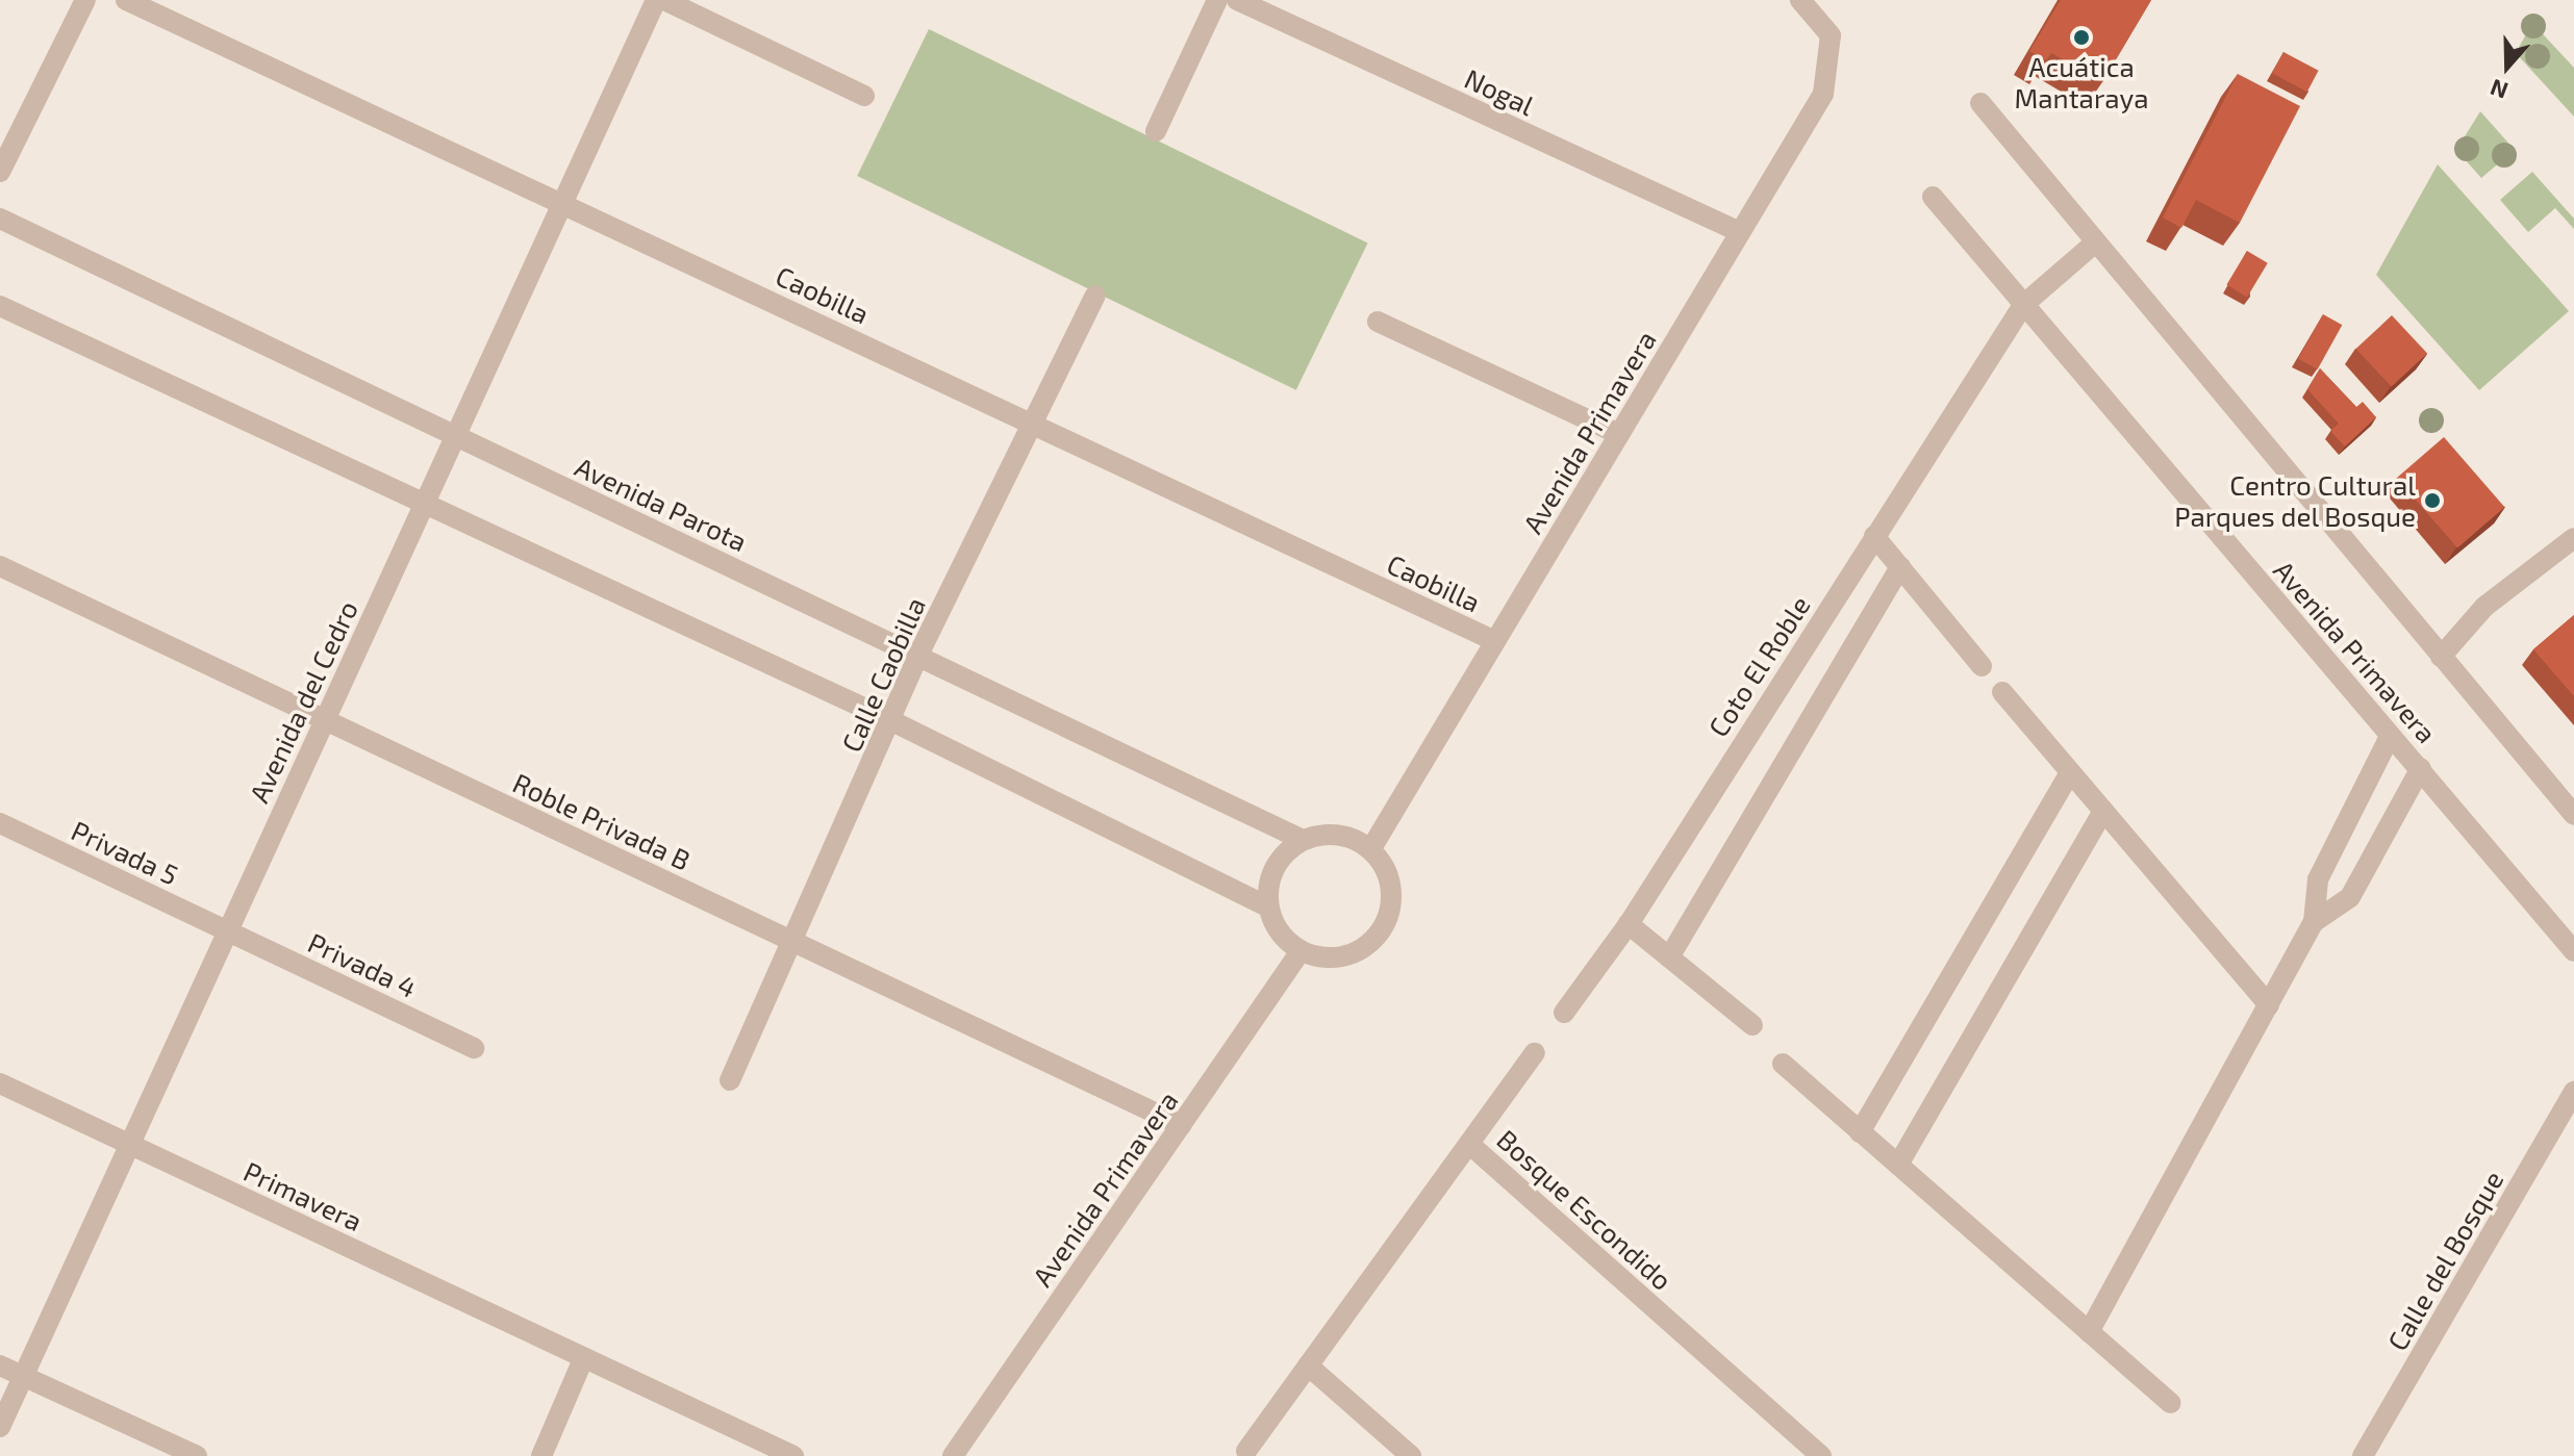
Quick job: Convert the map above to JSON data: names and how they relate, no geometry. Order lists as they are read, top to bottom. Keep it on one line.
{"streets":{"street":["Nogal","Caobilla","Avenida Primavera","Avenida Parota","Coto El Roble","Calle Caobilla","Avenida del Cedro","Roble Privada B","Privada 5","Privada 4","Primavera","Bosque Escondido","Calle del Bosque"]},"crossings":[["Nogal","Avenida Primavera"],["Caobilla","Avenida Primavera"],["Caobilla","Calle Caobilla"],["Caobilla","Avenida del Cedro"],["Avenida Primavera","Avenida Parota"],["Avenida Primavera","Coto El Roble"],["Avenida Primavera","Roble Privada B"],["Avenida Parota","Calle Caobilla"],["Avenida Parota","Avenida del Cedro"],["Calle Caobilla","Roble Privada B"],["Avenida del Cedro","Roble Privada B"],["Avenida del Cedro","Privada 5"],["Avenida del Cedro","Privada 4"],["Avenida del Cedro","Primavera"],["Privada 5","Privada 4"]],"places":["Acuática Mantaraya","Centro Cultural Parques del Bosque"],"north":"bottom"}
